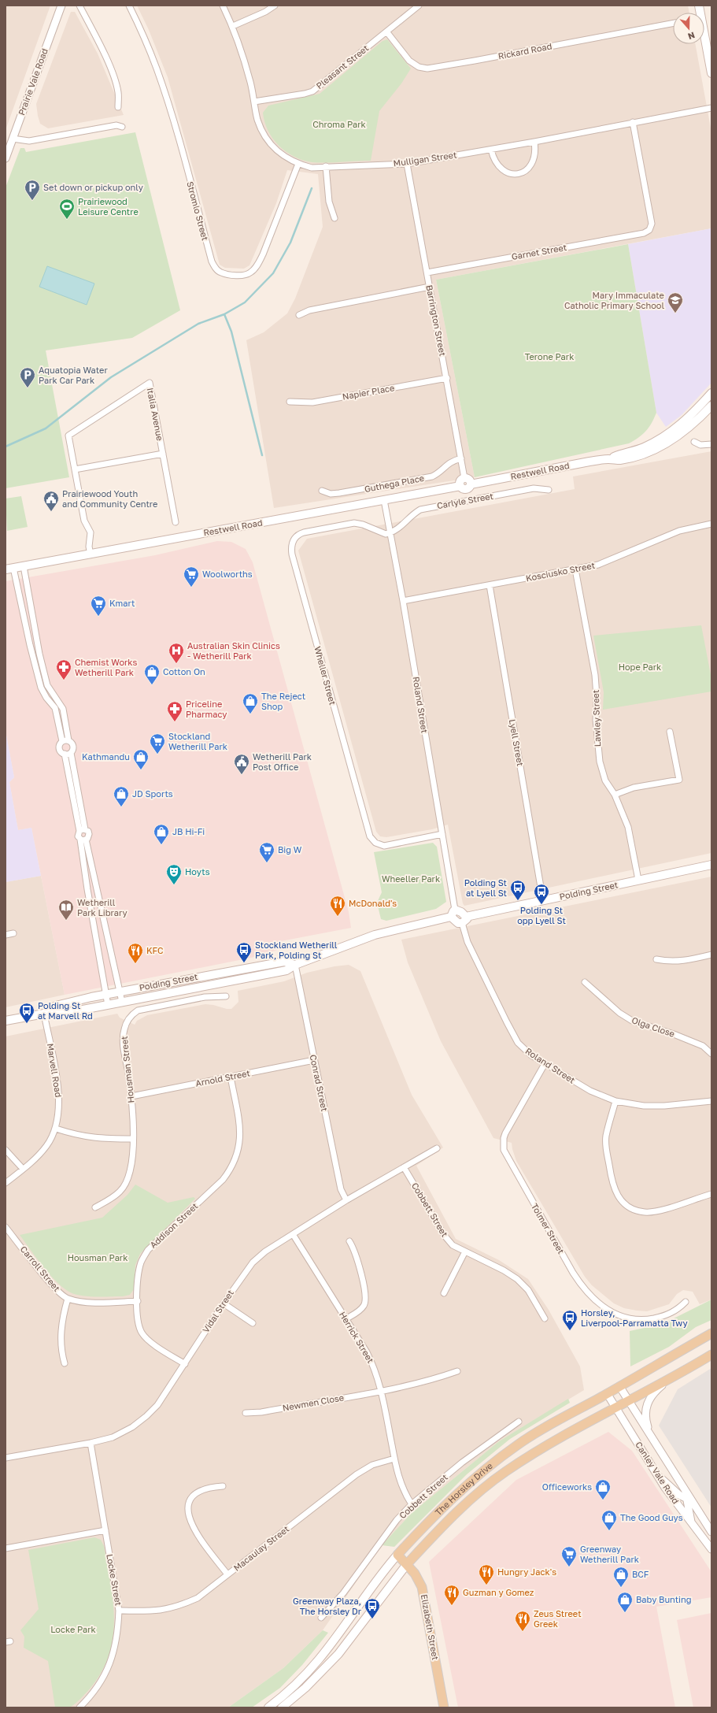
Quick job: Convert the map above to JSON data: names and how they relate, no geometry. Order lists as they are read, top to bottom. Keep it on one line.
{"streets":{"main road":["Restwell Road","Polding Street","The Horsley Drive","Elizabeth Street"],"street":["Rickard Road","Pleasant Street","Prairie Vale Road","Mulligan Street","Stromlo Street","Garnet Street","Barrington Street","Napier Place","Italia Avenue","Guthega Place","Carlyle Street","Kosciusko Street","Wheller Street","Roland Street","Lawley Street","Lyell Street","Olga Close","Housman Street","Marvell Road","Arnold Street","Conrad Street","Cobbett Street","Addison Street","Tolmer Street","Carroll Street","Vidal Street","Herrick Street","Newmen Close","Canley Vale Road","Macaulay Street","Locke Street"]},"crossings":[["Rickard Road","Pleasant Street"],["Pleasant Street","Mulligan Street"],["Mulligan Street","Stromlo Street"],["Mulligan Street","Garnet Street"],["Mulligan Street","Barrington Street"],["Garnet Street","Barrington Street"],["Barrington Street","Napier Place"],["Barrington Street","Restwell Road"],["Barrington Street","Guthega Place"],["Restwell Road","Roland Street"],["Carlyle Street","Wheller Street"],["Carlyle Street","Roland Street"],["Kosciusko Street","Roland Street"],["Kosciusko Street","Lawley Street"],["Kosciusko Street","Lyell Street"],["Wheller Street","Roland Street"],["Roland Street","Polding Street"],["Roland Street","Tolmer Street"],["Lawley Street","Polding Street"],["Lyell Street","Polding Street"],["Polding Street","Marvell Road"],["Polding Street","Conrad Street"],["Housman Street","Arnold Street"],["Arnold Street","Conrad Street"],["Arnold Street","Addison Street"],["Conrad Street","Vidal Street"],["Cobbett Street","Vidal Street"],["Cobbett Street","Herrick Street"],["Addison Street","Carroll Street"],["Addison Street","Vidal Street"],["Vidal Street","Herrick Street"],["Vidal Street","Locke Street"],["Herrick Street","Newmen Close"],["Herrick Street","Macaulay Street"],["Canley Vale Road","The Horsley Drive"],["The Horsley Drive","Elizabeth Street"],["Macaulay Street","Locke Street"]],"parks":["Chroma Park","Terone Park","Hope Park","Wheeller Park","Housman Park","Locke Park"],"places":{"parking":["Set down or pickup only","Aquatopia Water Park Car Park"],"sports":["Prairiewood Leisure Centre"],"school or university":["Mary Immaculate Catholic Primary School"],"public building":["Prairiewood Youth and Community Centre","Wetherill Park Post Office"],"supermarket":["Woolworths","Kmart","Stockland Wetherill Park","Big W","Greenway Wetherill Park"],"hospital":["Australian Skin Clinics - Wetherill Park"],"pharmacy":["Chemist Works Wetherill Park","Priceline Pharmacy"],"shop":["Cotton On","The Reject Shop","Kathmandu","JD Sports","JB Hi-Fi","Officeworks","The Good Guys","BCF","Baby Bunting"],"theatre":["Hoyts"],"bus stop":["Polding St at Lyell St","Polding St opp Lyell St","Stockland Wetherill Park, Polding St","Polding St at Marvell Rd","Horsley, Liverpool-Parramatta Twy","Greenway Plaza, The Horsley Dr"],"restaurant":["McDonald's","KFC","Hungry Jack's","Guzman y Gomez","Zeus Street Greek"],"library":["Wetherill Park Library"]},"north":"bottom"}
